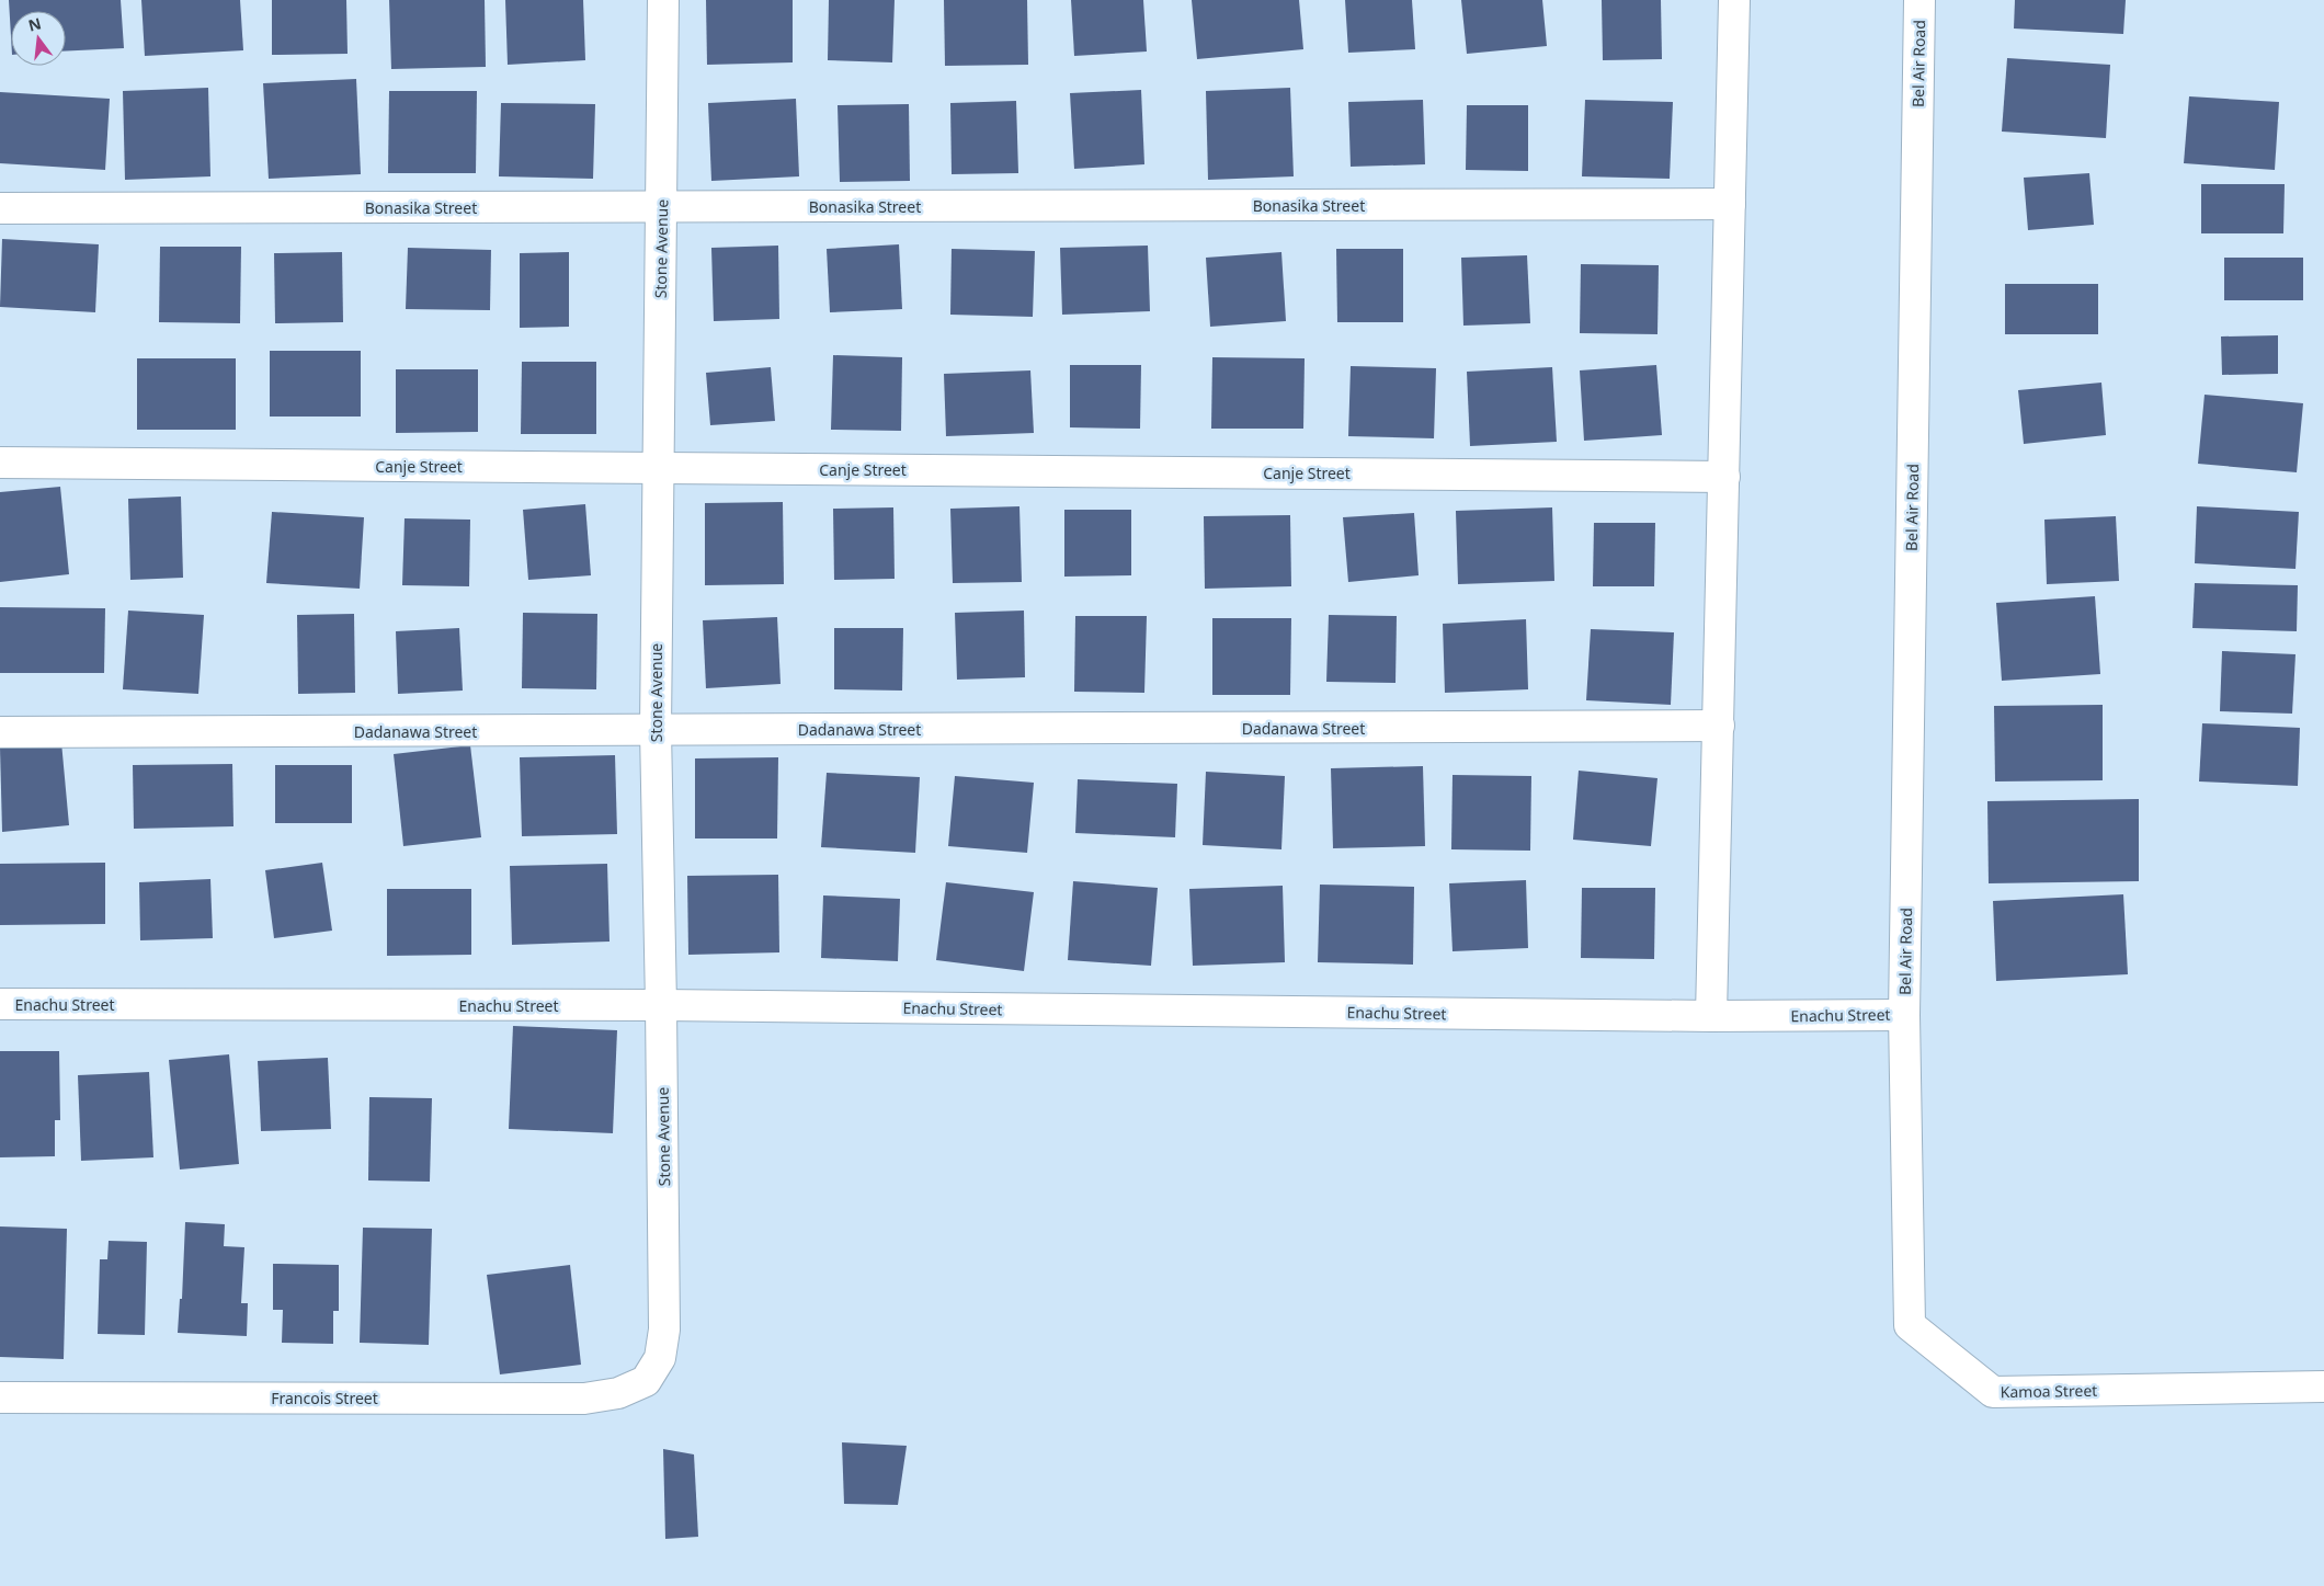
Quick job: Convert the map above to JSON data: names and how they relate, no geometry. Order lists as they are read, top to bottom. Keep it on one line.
{"streets":{"street":["Bel Air Road","Bonasika Street","Stone Avenue","Canje Street","Dadanawa Street","Enachu Street","Kamoa Street","Francois Street"]},"crossings":[["Bel Air Road","Enachu Street"],["Bel Air Road","Kamoa Street"],["Bonasika Street","Stone Avenue"],["Stone Avenue","Canje Street"],["Stone Avenue","Dadanawa Street"],["Stone Avenue","Enachu Street"],["Stone Avenue","Francois Street"],["Enachu Street","Kamoa Street"]],"north":"top"}
